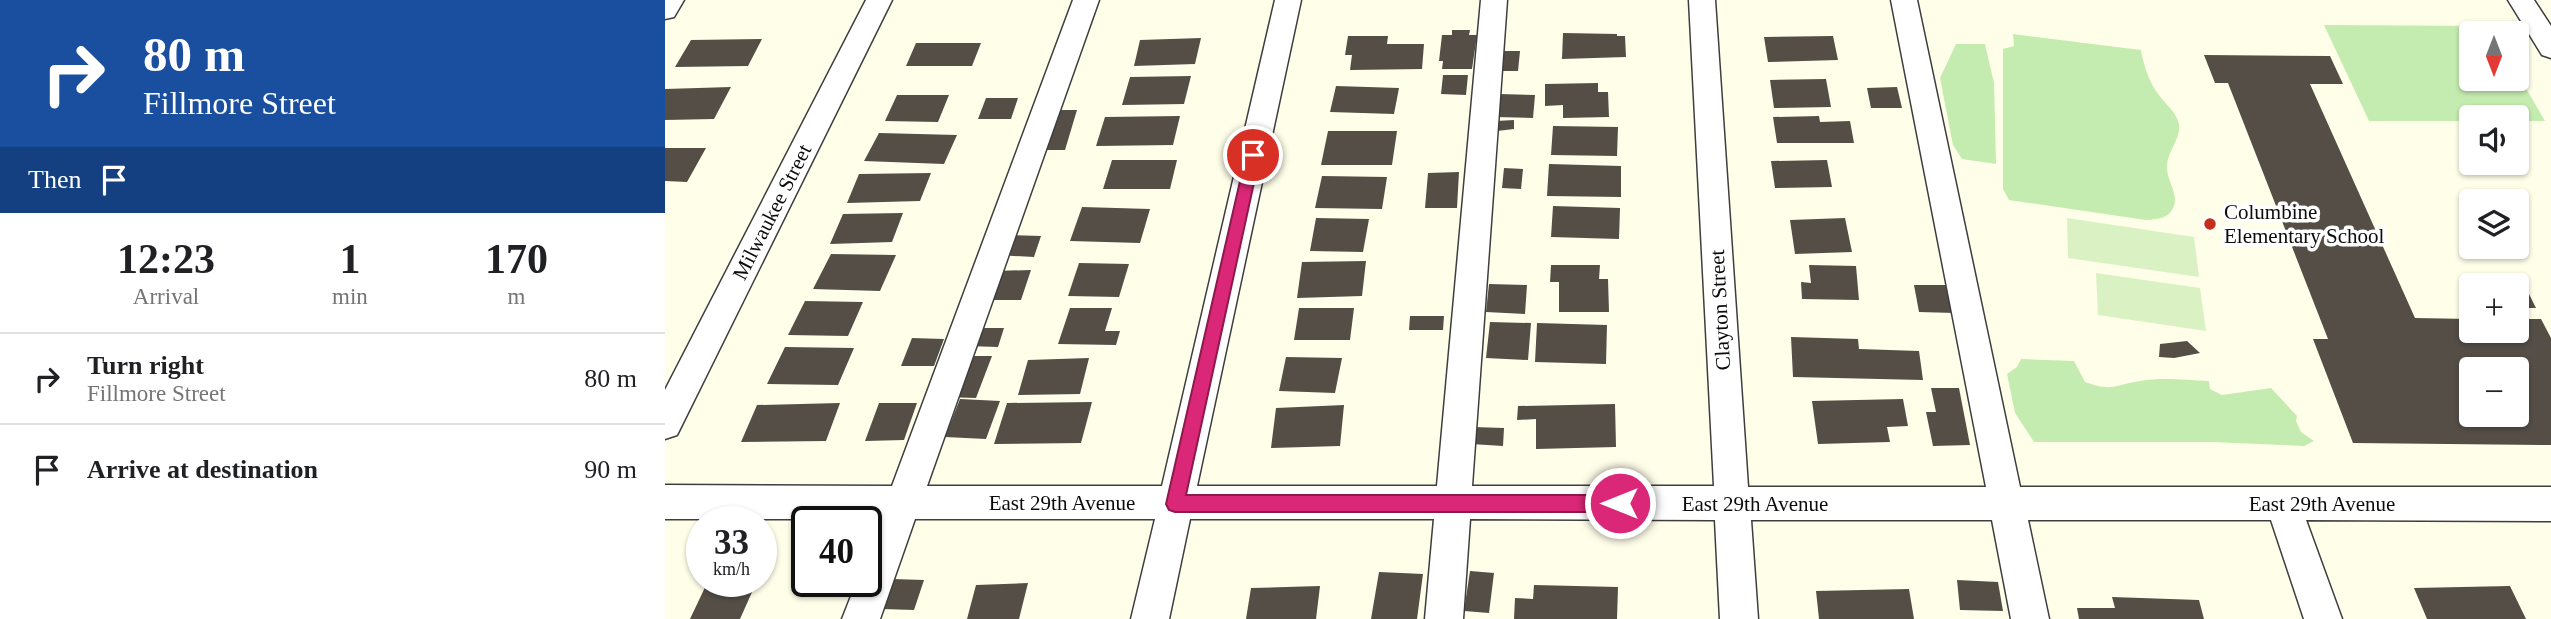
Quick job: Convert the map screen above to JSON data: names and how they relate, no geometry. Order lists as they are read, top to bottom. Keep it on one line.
{"streets":{"street":["Milwaukee Street","Clayton Street","East 29th Avenue"]},"crossings":[["Clayton Street","East 29th Avenue"]],"places":["Columbine Elementary School"],"north":"bottom","page":{"turn":["80 m","Fillmore Street"],"map_buttons":["+","−"],"then":"Then","eta":["12:23","Arrival","1","min","170","m"],"list":[{"name":"Turn right","note":"Fillmore Street","value":"80 m"},{"name":"Arrive at destination","value":"90 m"}],"speed":"33 km/h","limit":"40"}}
